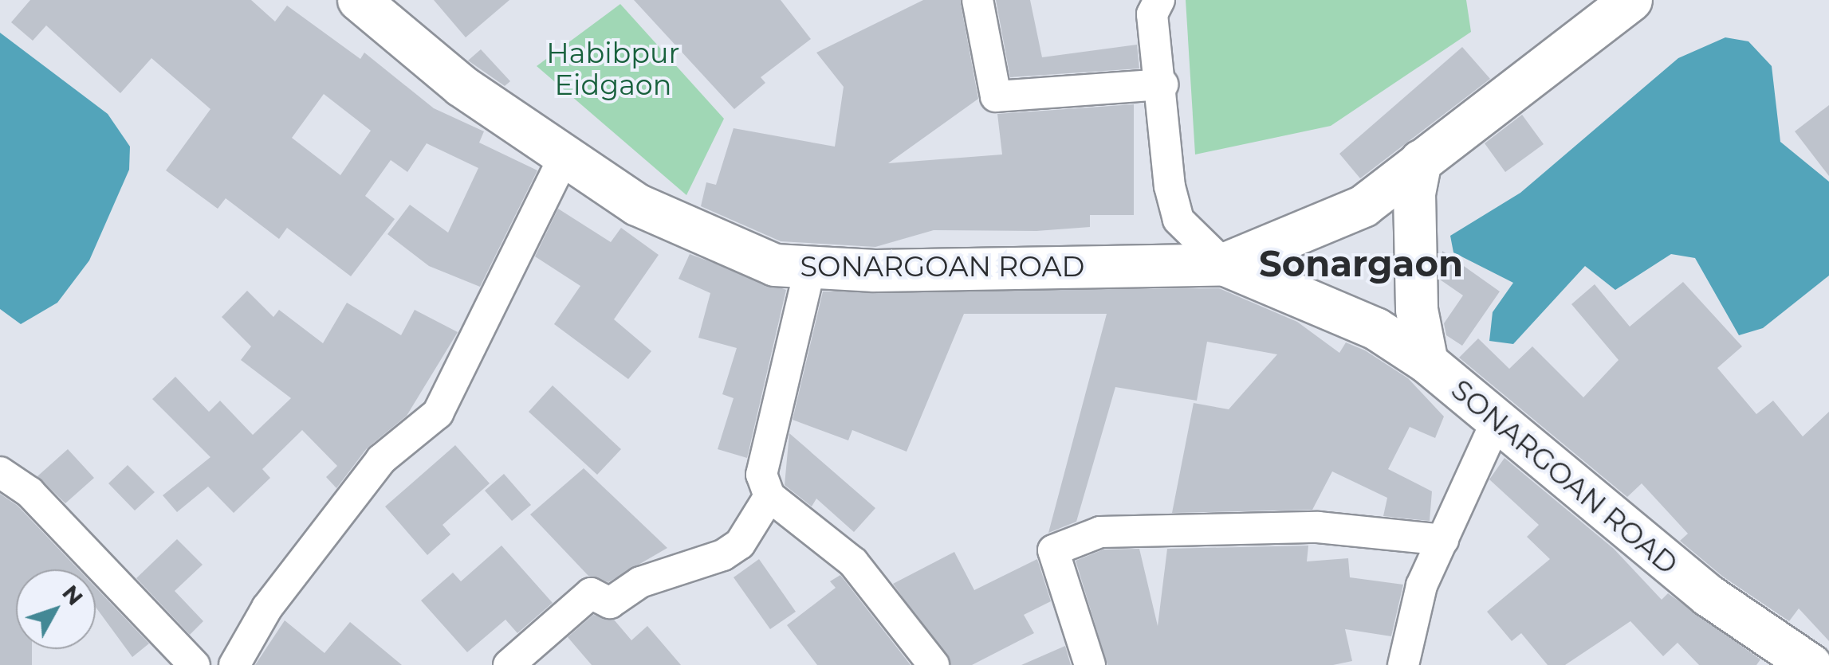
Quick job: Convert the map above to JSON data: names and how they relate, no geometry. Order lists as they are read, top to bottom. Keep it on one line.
{"streets":{"main road":["SONARGOAN ROAD"]},"districts":["Sonargaon"],"parks":["Habibpur Eidgaon"],"north":"top right"}
